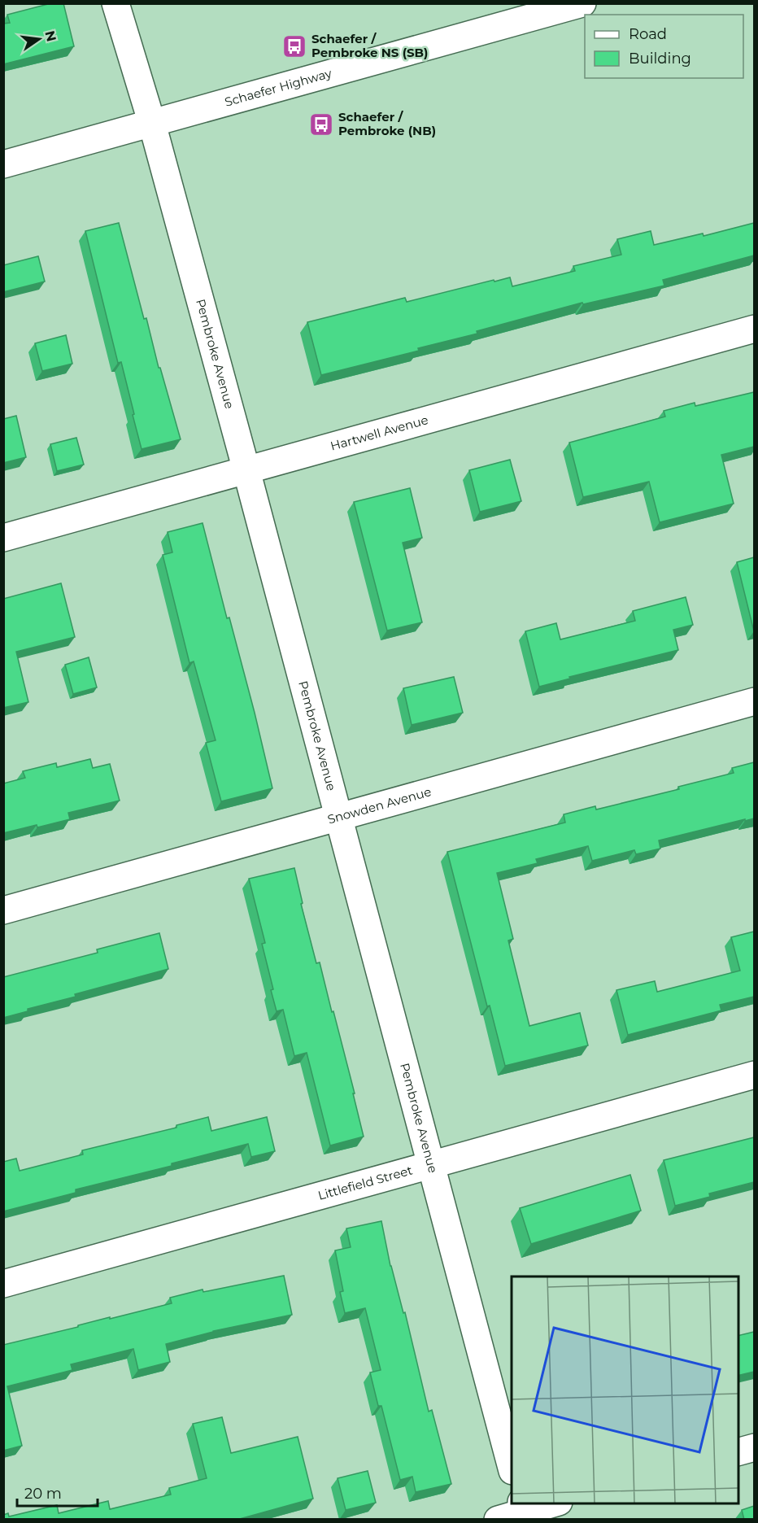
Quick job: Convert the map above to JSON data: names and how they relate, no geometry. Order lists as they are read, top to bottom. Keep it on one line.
{"streets":{"street":["Schaefer Highway","Pembroke Avenue","Hartwell Avenue","Snowden Avenue","Littlefield Street"]},"crossings":[["Schaefer Highway","Pembroke Avenue"],["Pembroke Avenue","Hartwell Avenue"],["Pembroke Avenue","Snowden Avenue"],["Pembroke Avenue","Littlefield Street"]],"places":{"bus stop":["Schaefer / Pembroke NS (SB)","Schaefer / Pembroke (NB)"]},"legend":["Road","Building"],"scale_bar":"20 m","north":"right"}
